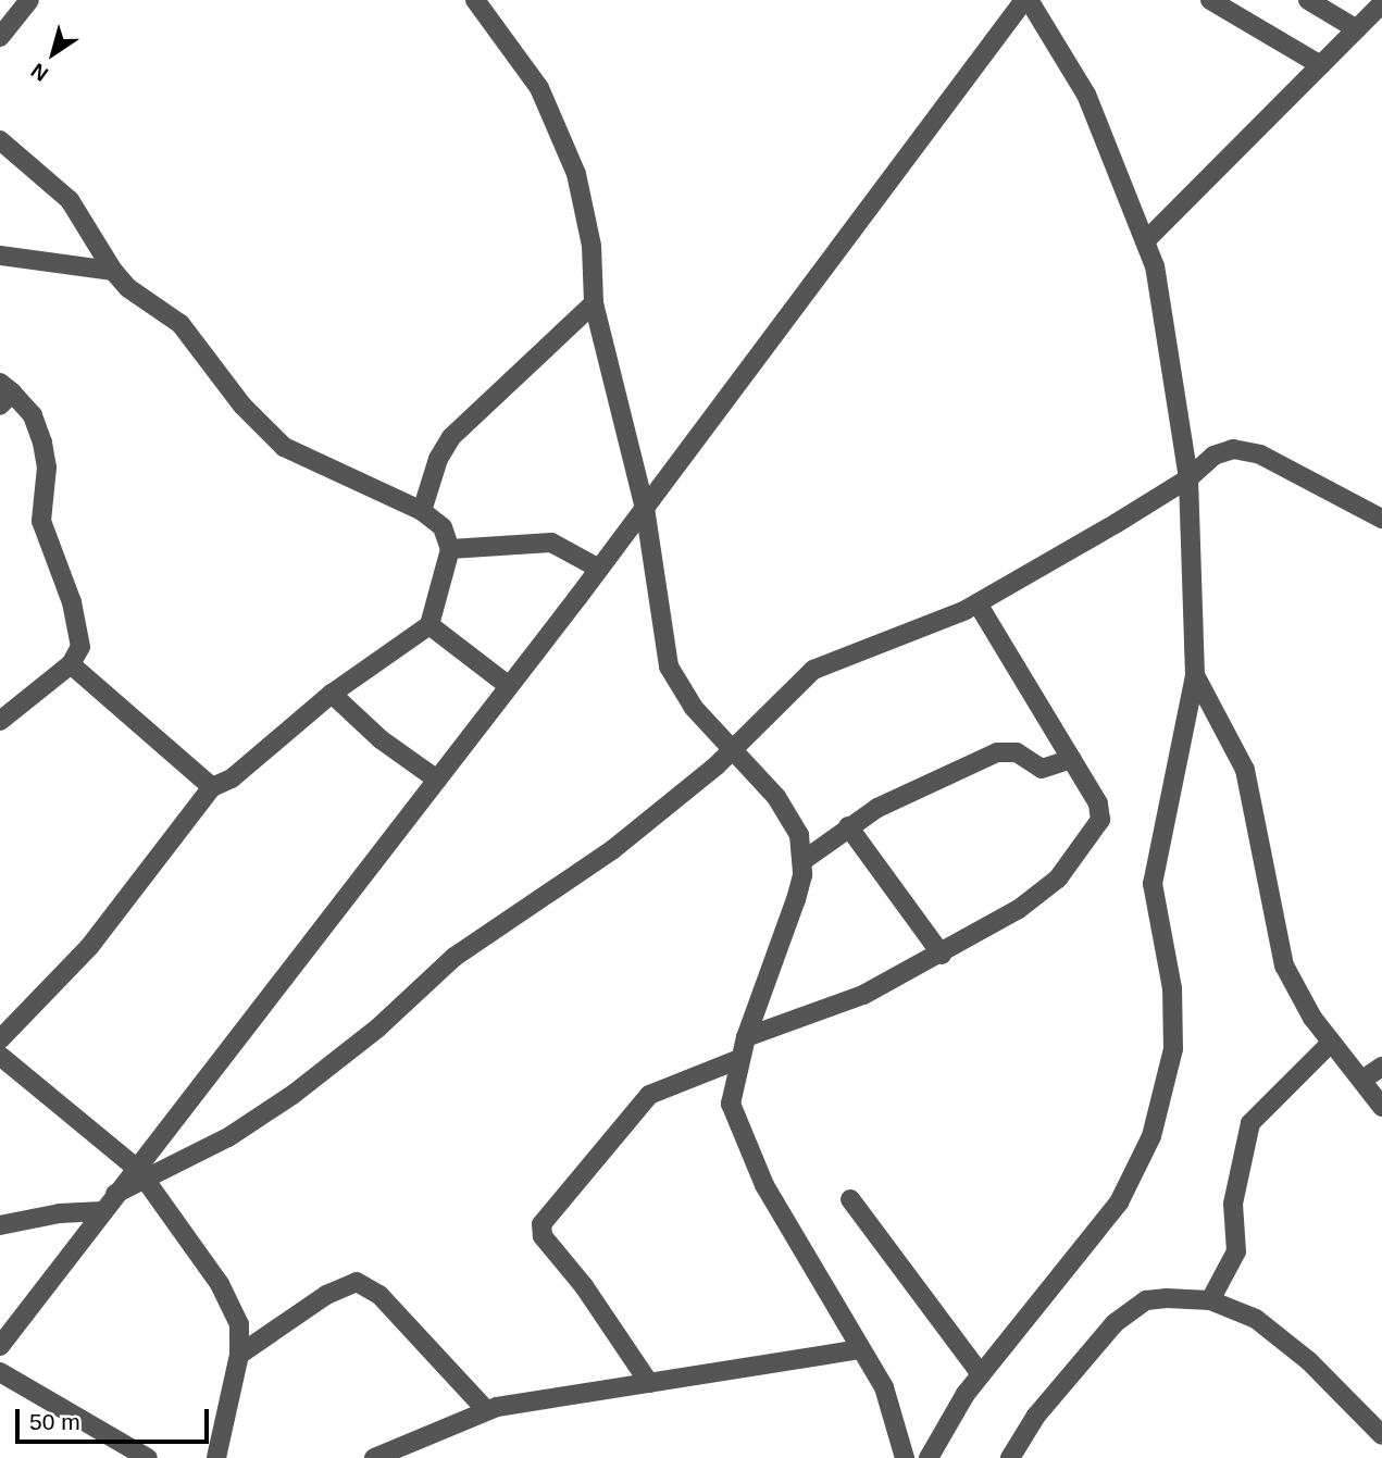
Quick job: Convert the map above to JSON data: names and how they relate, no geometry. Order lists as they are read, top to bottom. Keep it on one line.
{"scale_bar":"50 m","north":"bottom left"}
